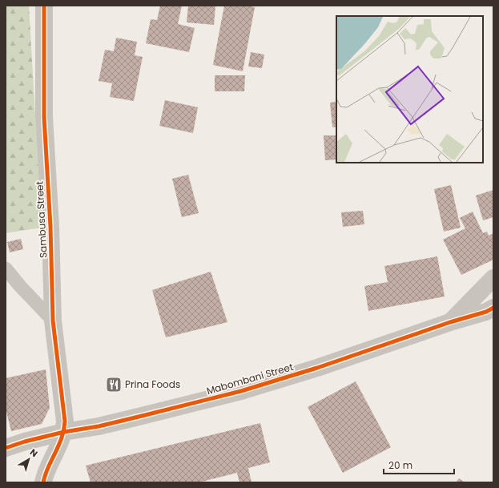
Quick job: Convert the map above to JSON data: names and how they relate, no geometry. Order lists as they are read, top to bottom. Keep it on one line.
{"streets":{"street":["Sambusa Street","Mabombani Street"]},"crossings":[["Sambusa Street","Mabombani Street"]],"places":{"restaurant":["Prina Foods"]},"scale_bar":"20 m","north":"top right"}
